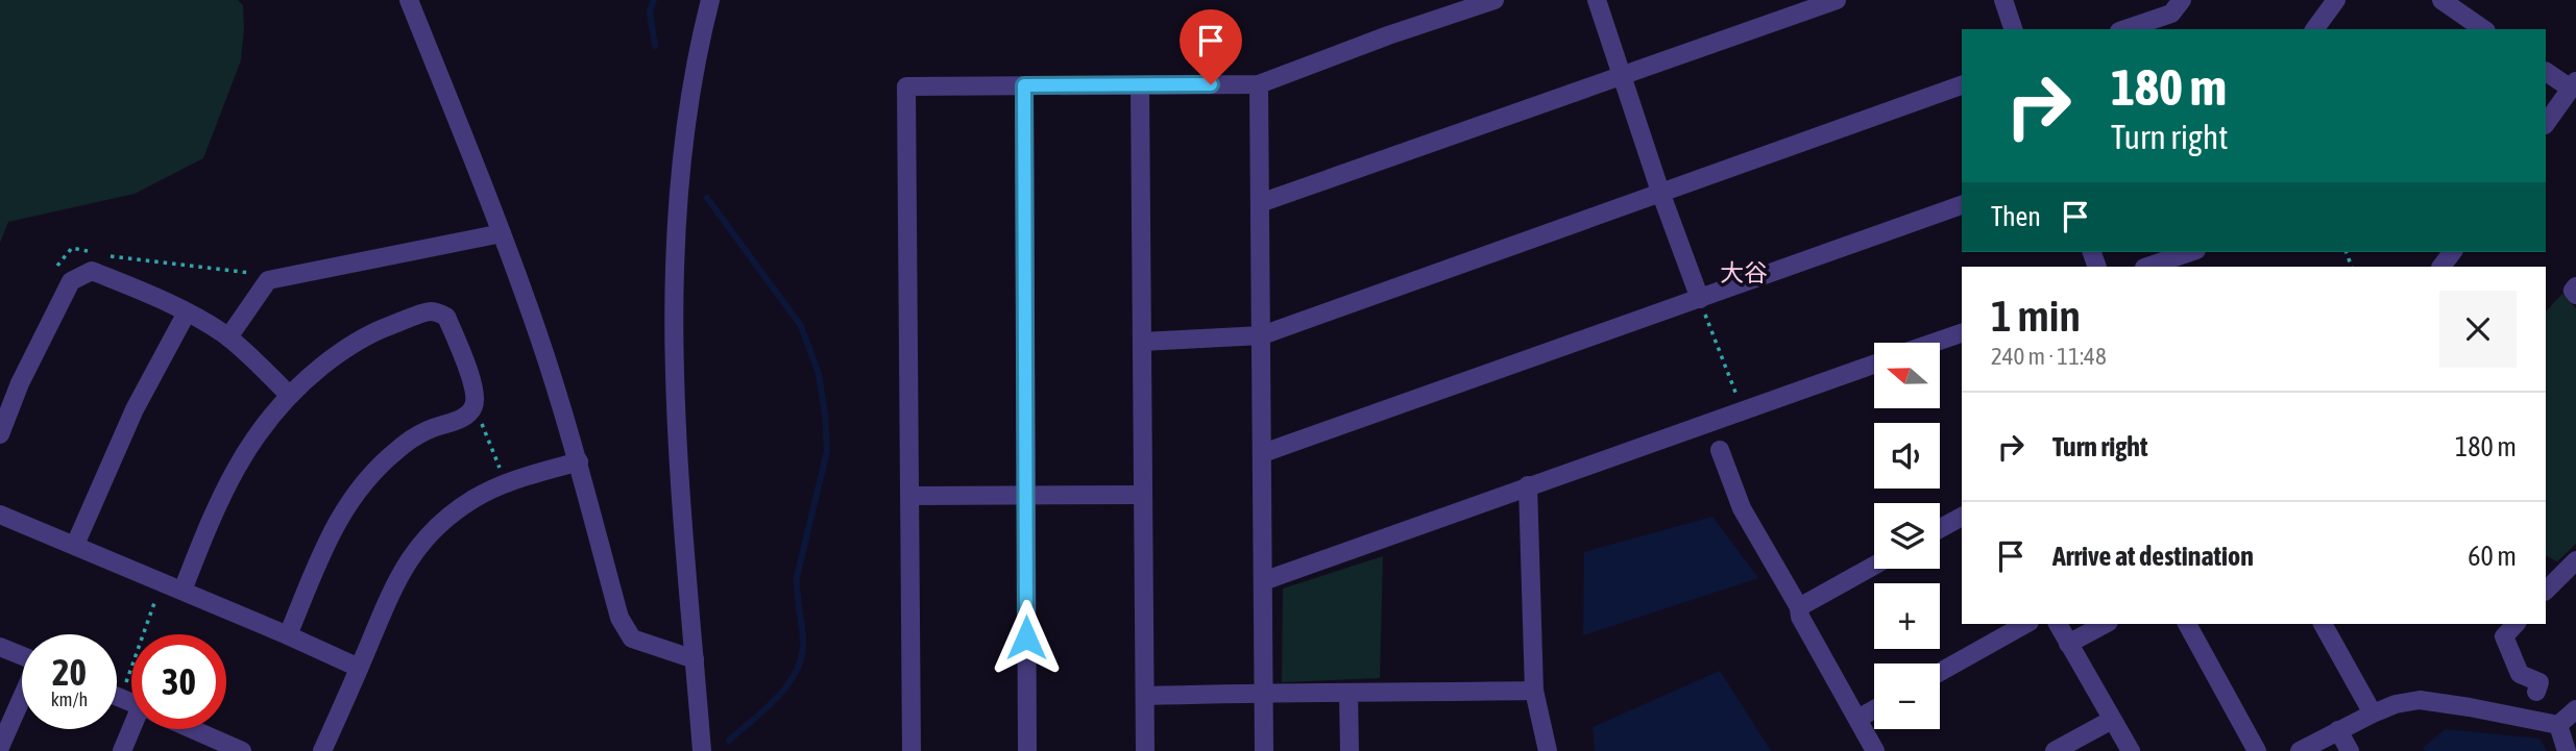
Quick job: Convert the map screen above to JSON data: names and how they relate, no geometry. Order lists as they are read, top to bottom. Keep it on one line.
{"districts":["大谷"],"north":"left","page":{"turn":["180 m","Turn right"],"then":"Then","heading":["1 min","240 m · 11:48"],"map_buttons":["+","−"],"list":[{"name":"Turn right","value":"180 m"},{"name":"Arrive at destination","value":"60 m"}],"speed":"20 km/h","limit":"30"}}
